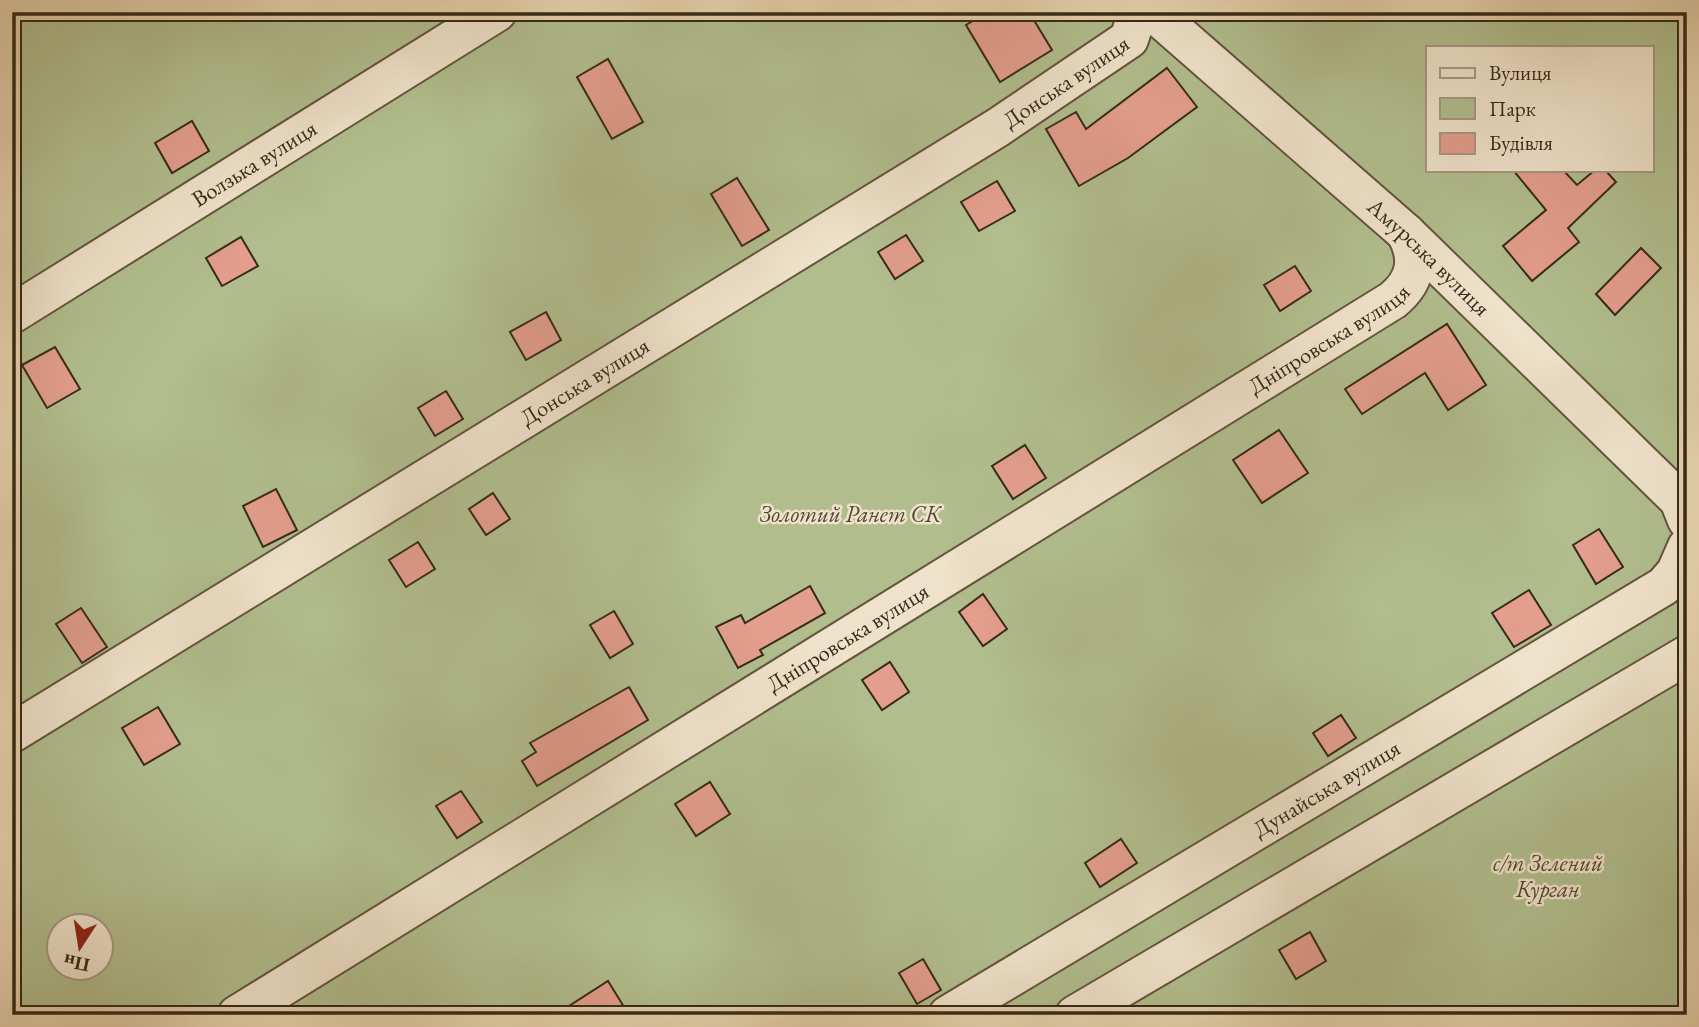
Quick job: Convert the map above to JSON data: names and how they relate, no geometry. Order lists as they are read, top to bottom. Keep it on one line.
{"streets":{"street":["Донська вулиця","Волзька вулиця","Амурська вулиця","Дніпровська вулиця","Дунайська вулиця"]},"crossings":[["Амурська вулиця","Дніпровська вулиця"]],"parks":["Золотий Ранет СК","с/т Зелений Курган"],"legend":["Вулиця","Парк","Будівля"],"north":"bottom"}
